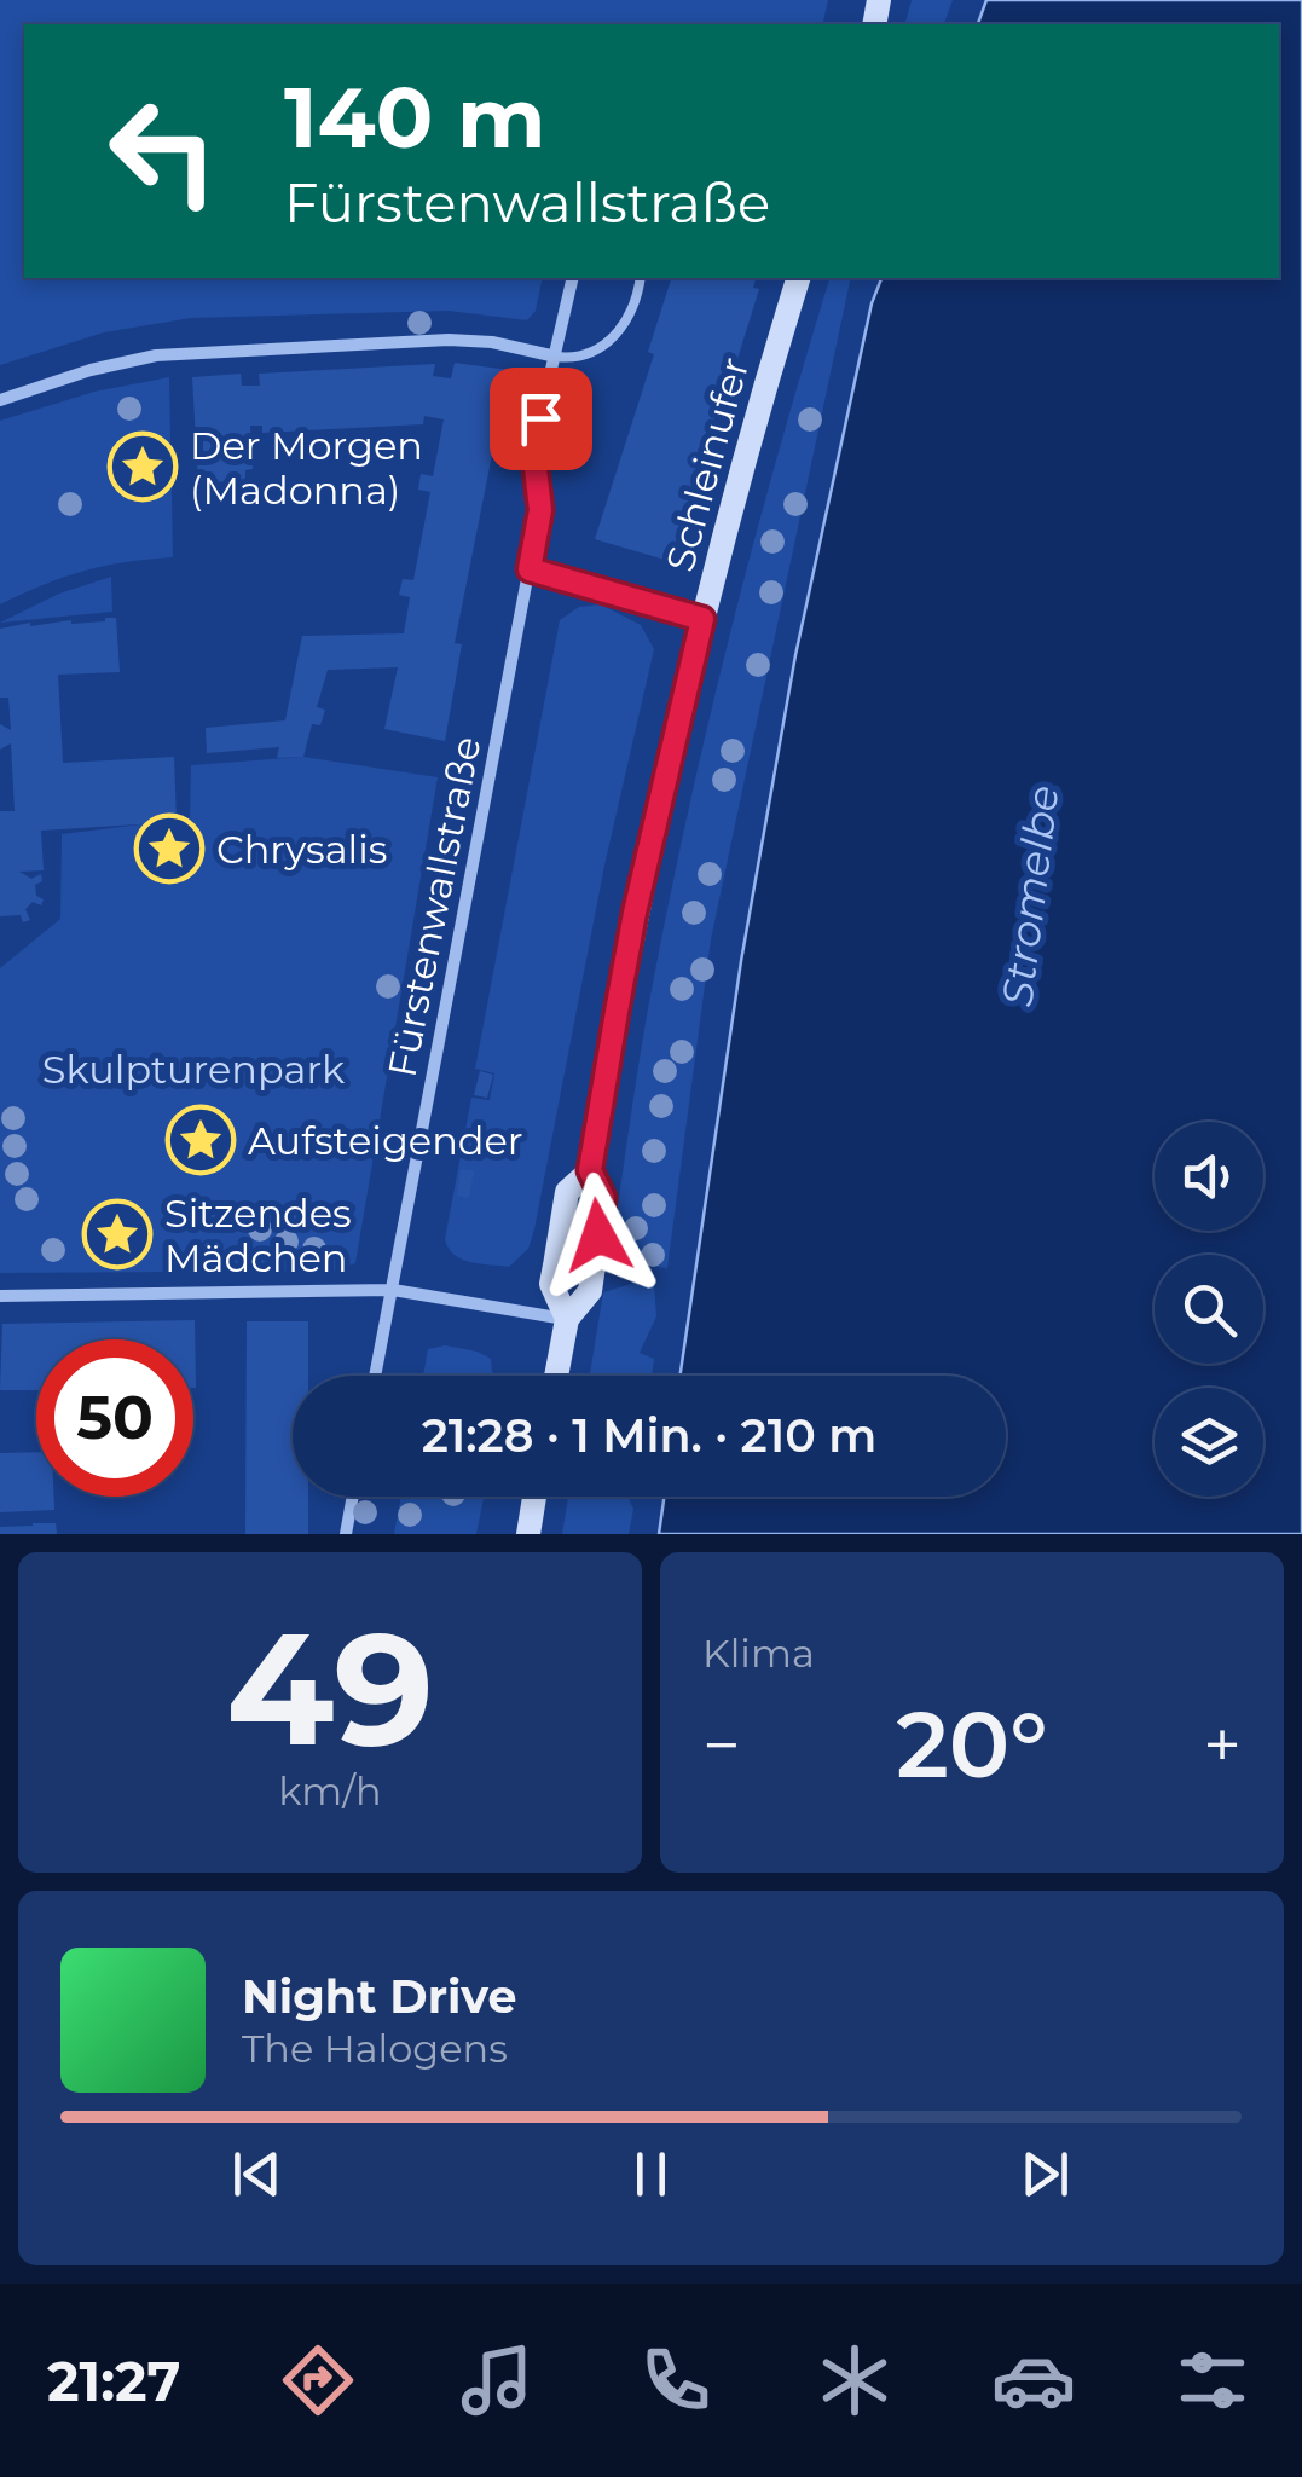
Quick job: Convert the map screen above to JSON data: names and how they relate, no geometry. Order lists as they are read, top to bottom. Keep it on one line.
{"streets":{"main road":["Schleinufer"],"street":["Fürstenwallstraße"]},"water":["Stromelbe"],"parks":["Skulpturenpark"],"places":{"place":["Der Morgen (Madonna)","Chrysalis","Aufsteigender","Sitzendes Mädchen"]},"page":{"turn":["140 m","Fürstenwallstraße"],"limit":"50","trip":"21:28 · 1 Min. · 210 m","tile":[["49","km/h"],"Klima"],"heat":["−","20°","+"],"song":["Night Drive","The Halogens"],"tabs":"21:27"}}
